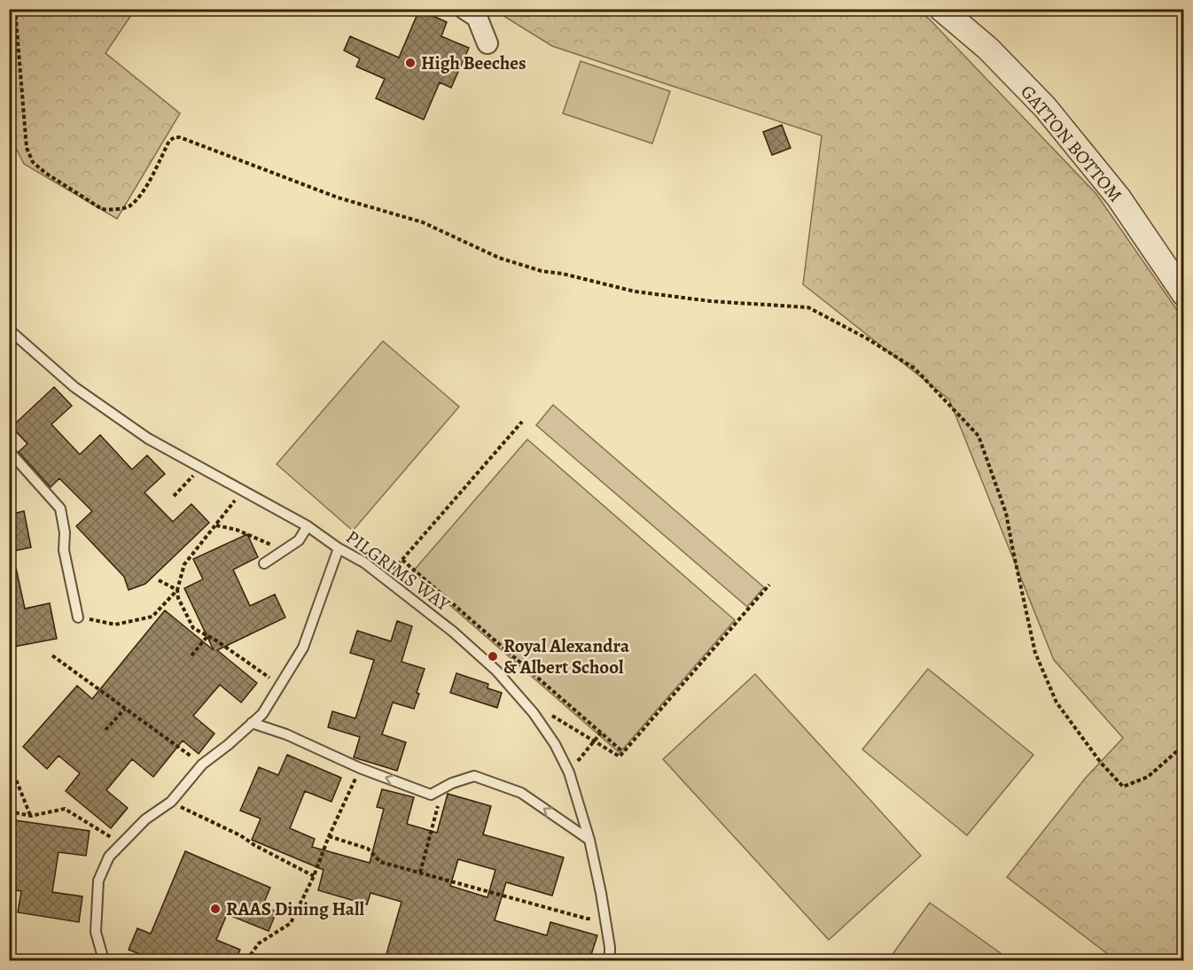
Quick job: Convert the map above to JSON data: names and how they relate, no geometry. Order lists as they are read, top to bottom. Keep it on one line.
{"streets":{"street":["GATTON BOTTOM"],"lane":["PILGRIMS WAY"]},"places":["High Beeches","Royal Alexandra & Albert School","RAAS Dining Hall"]}
